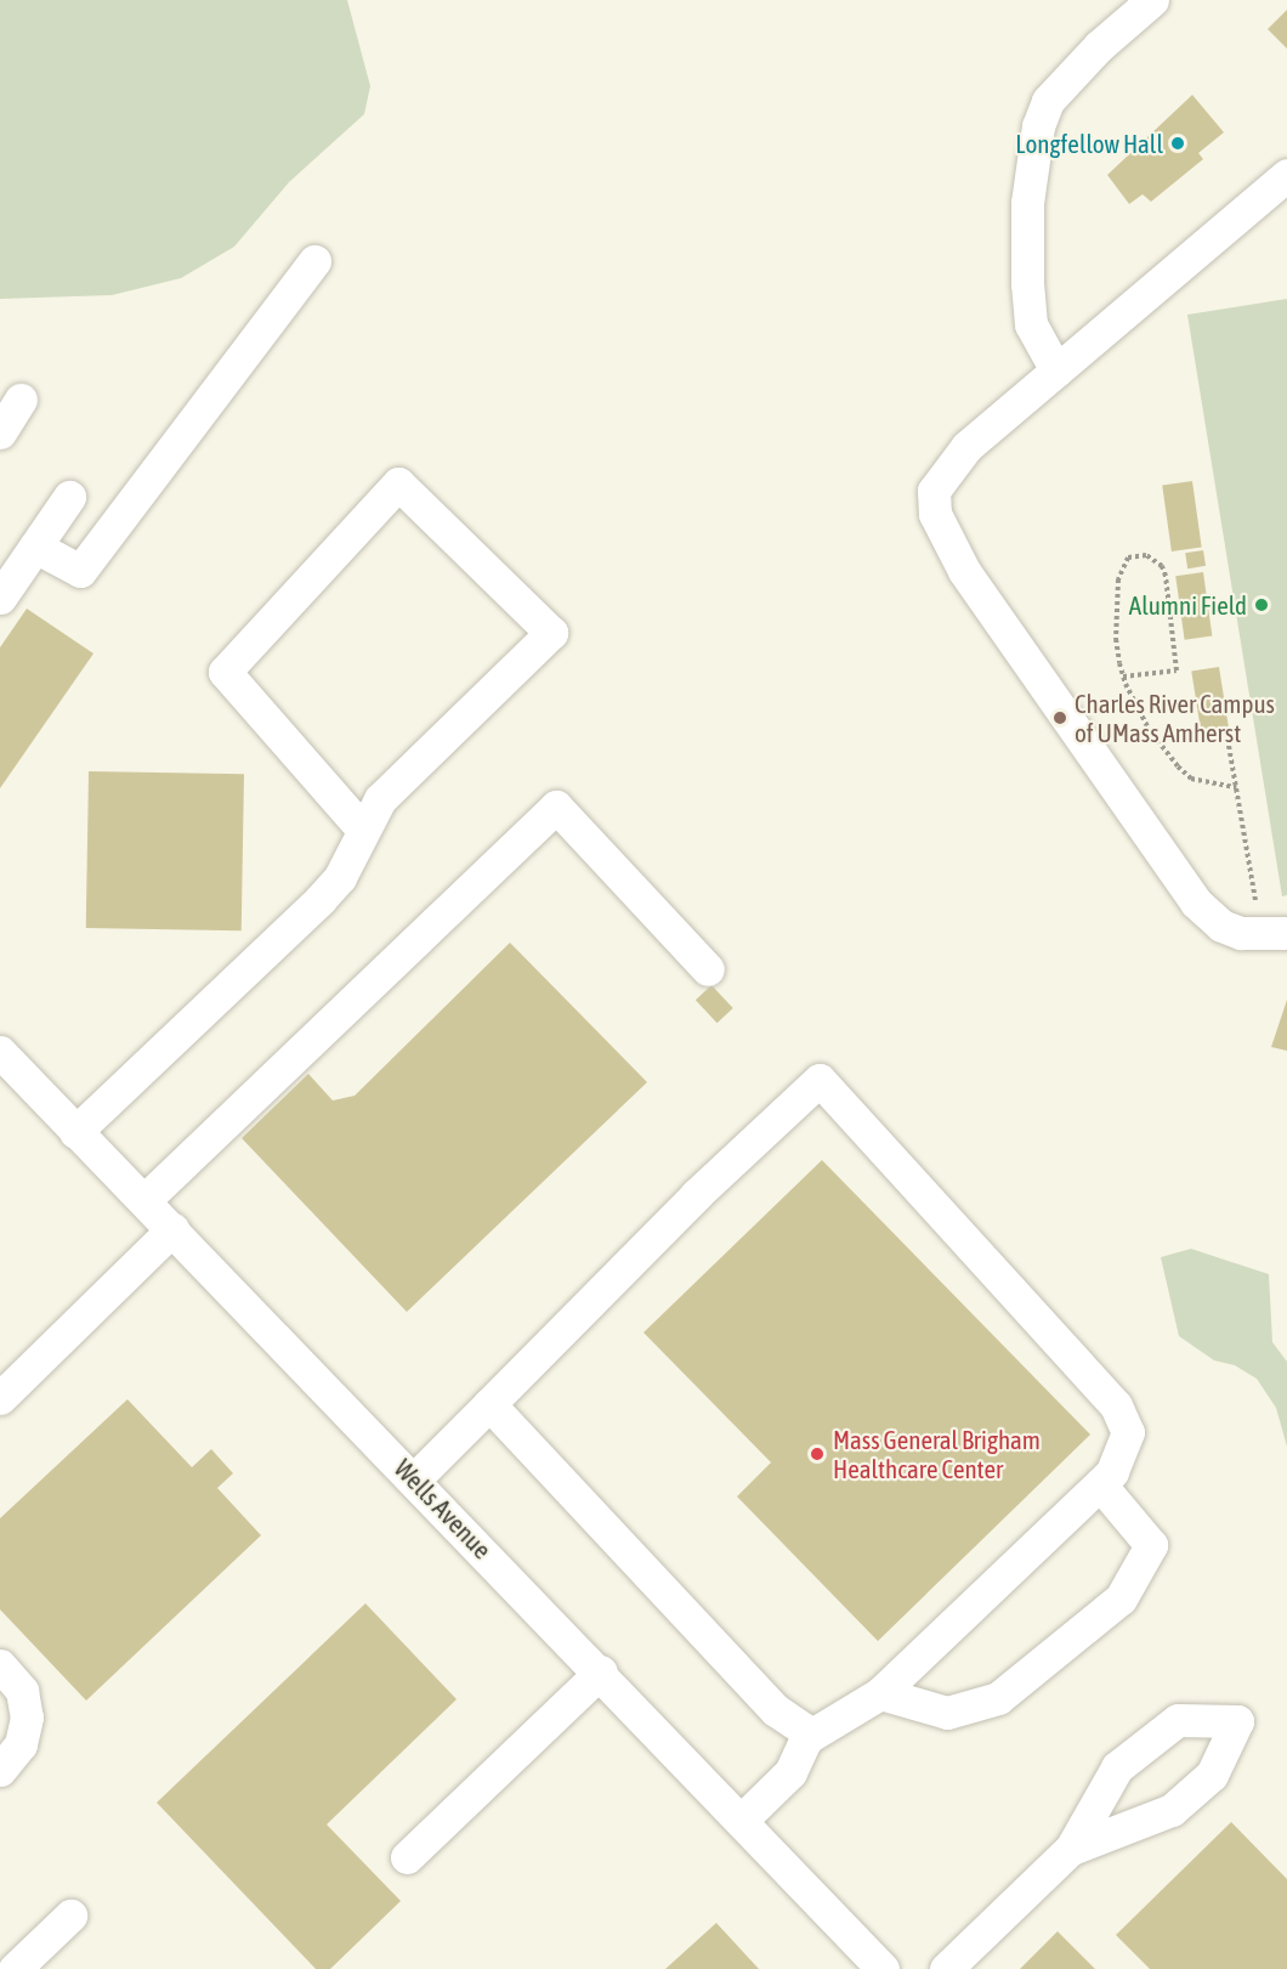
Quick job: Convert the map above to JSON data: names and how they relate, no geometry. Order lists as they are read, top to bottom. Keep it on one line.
{"streets":{"street":["Wells Avenue"]},"places":["Longfellow Hall","Alumni Field","Charles River Campus of UMass Amherst","Mass General Brigham Healthcare Center"]}
